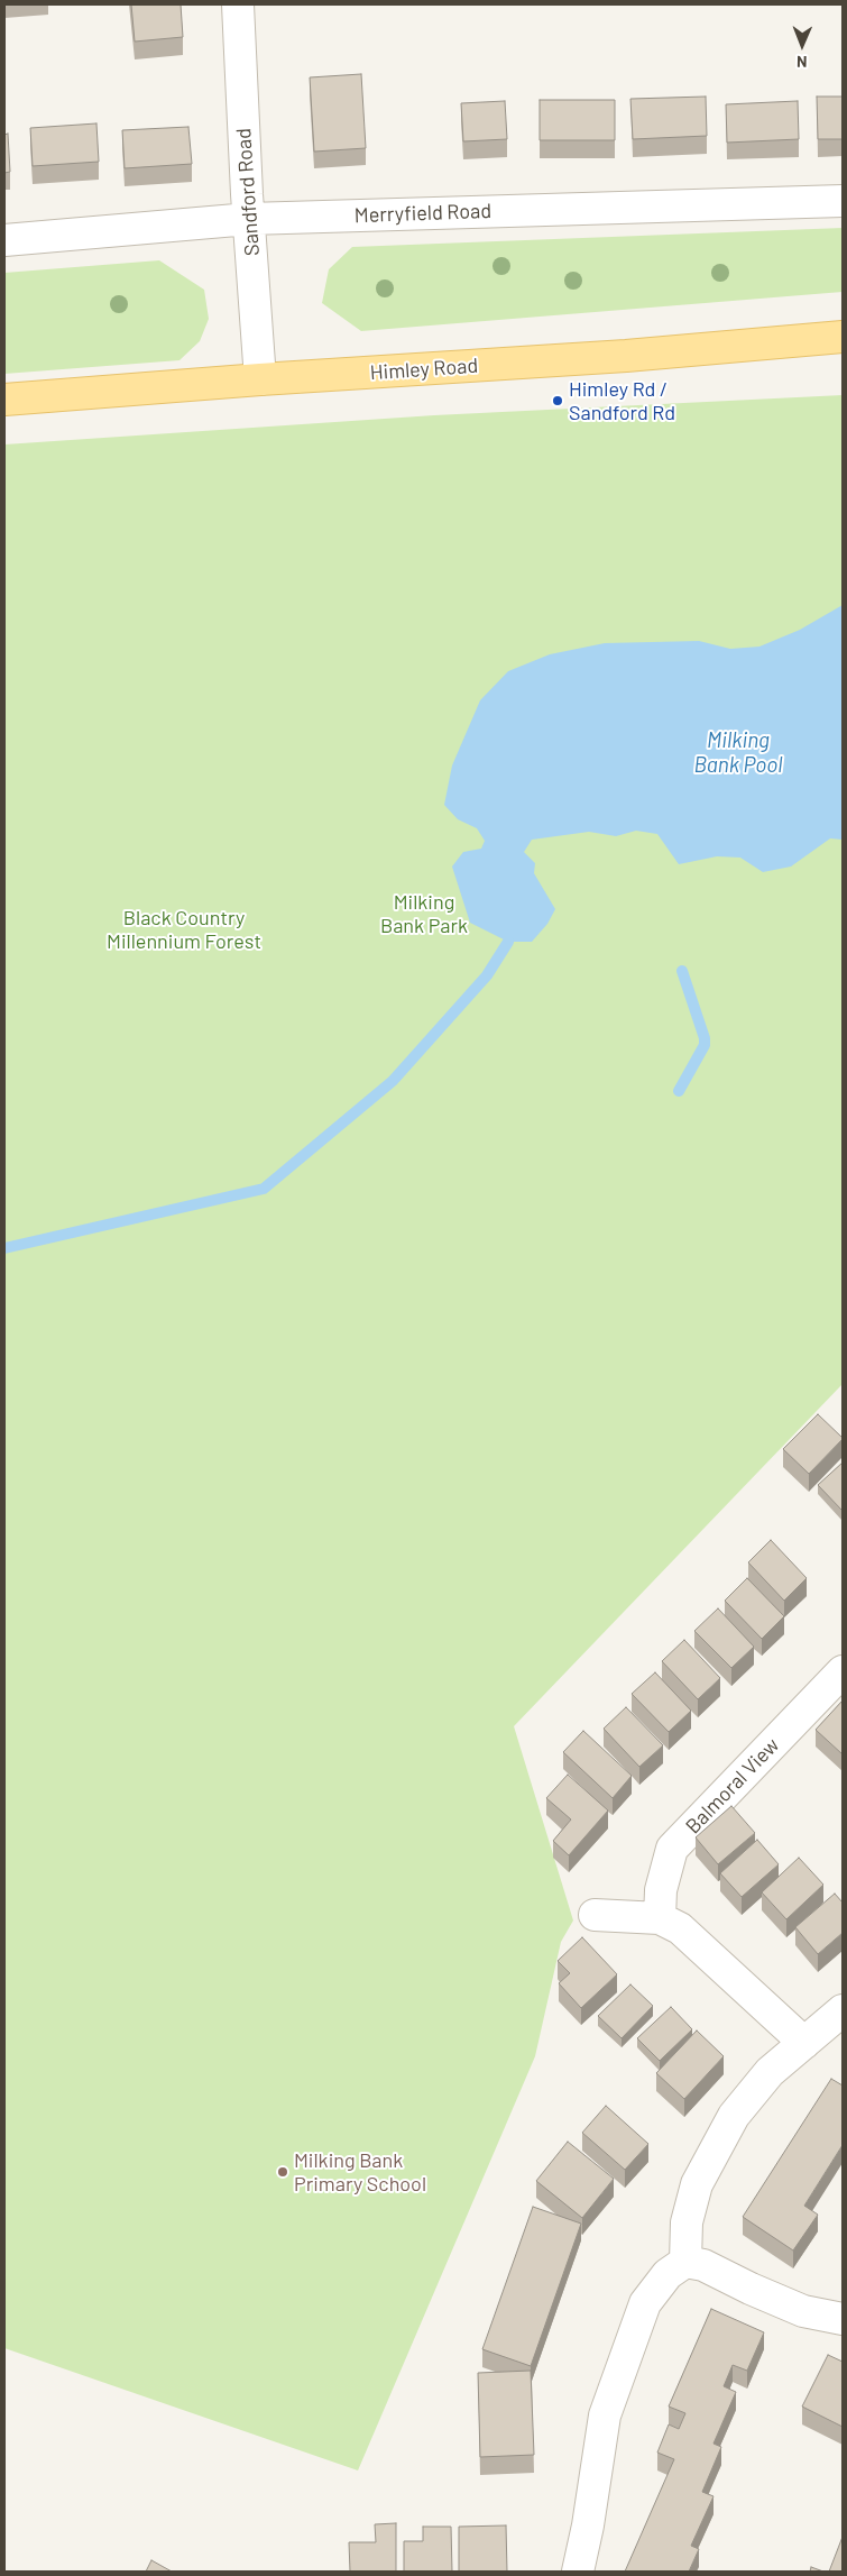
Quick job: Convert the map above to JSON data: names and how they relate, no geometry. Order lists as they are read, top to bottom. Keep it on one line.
{"streets":{"main road":["Himley Road"],"street":["Sandford Road","Merryfield Road","Balmoral View"]},"crossings":[["Sandford Road","Merryfield Road"],["Sandford Road","Himley Road"]],"water":["Milking Bank Pool"],"parks":["Milking Bank Park","Black Country Millennium Forest"],"places":["Himley Rd / Sandford Rd","Milking Bank Primary School"],"north":"bottom"}
